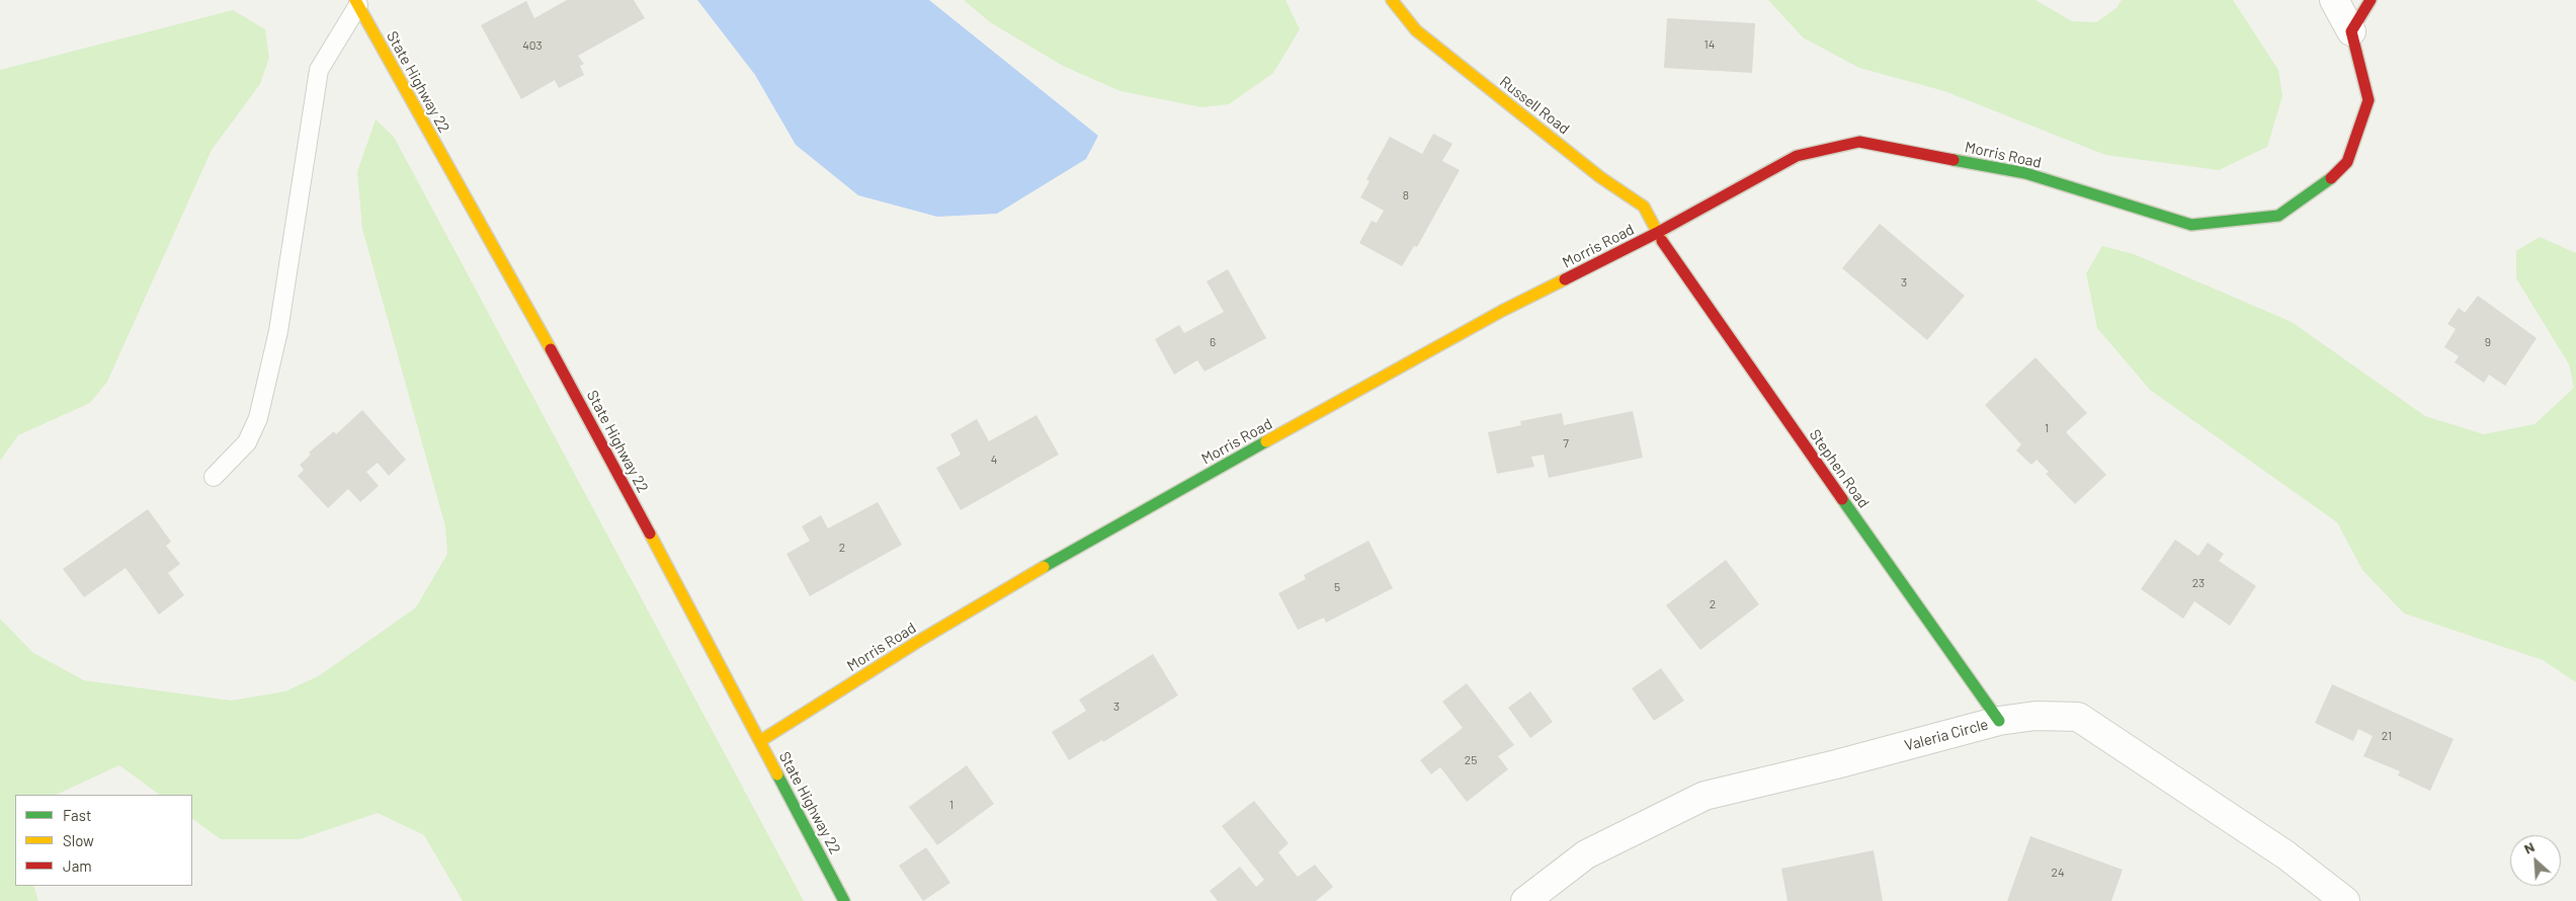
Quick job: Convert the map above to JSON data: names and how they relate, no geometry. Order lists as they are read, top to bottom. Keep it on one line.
{"streets":{"street":["State Highway 22","Russell Road","Morris Road","Stephen Road","Valeria Circle"]},"crossings":[["State Highway 22","Morris Road"],["Russell Road","Morris Road"],["Russell Road","Stephen Road"],["Morris Road","Stephen Road"],["Stephen Road","Valeria Circle"]],"house_numbers":["14","403","8","3","6","9","1","7","4","2","23","5","2","3","21","25","1","24"],"legend":["Fast","Slow","Jam"],"north":"top left"}
